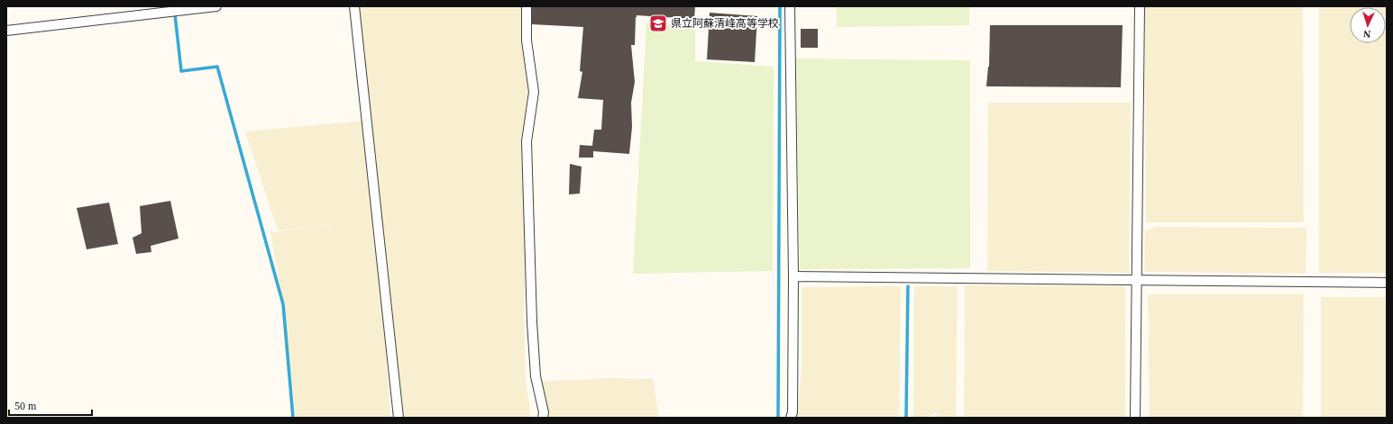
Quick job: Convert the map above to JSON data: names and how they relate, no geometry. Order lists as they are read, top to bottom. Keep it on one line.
{"places":{"school or university":["県立阿蘇清峰高等学校"]},"scale_bar":"50 m","north":"bottom"}
